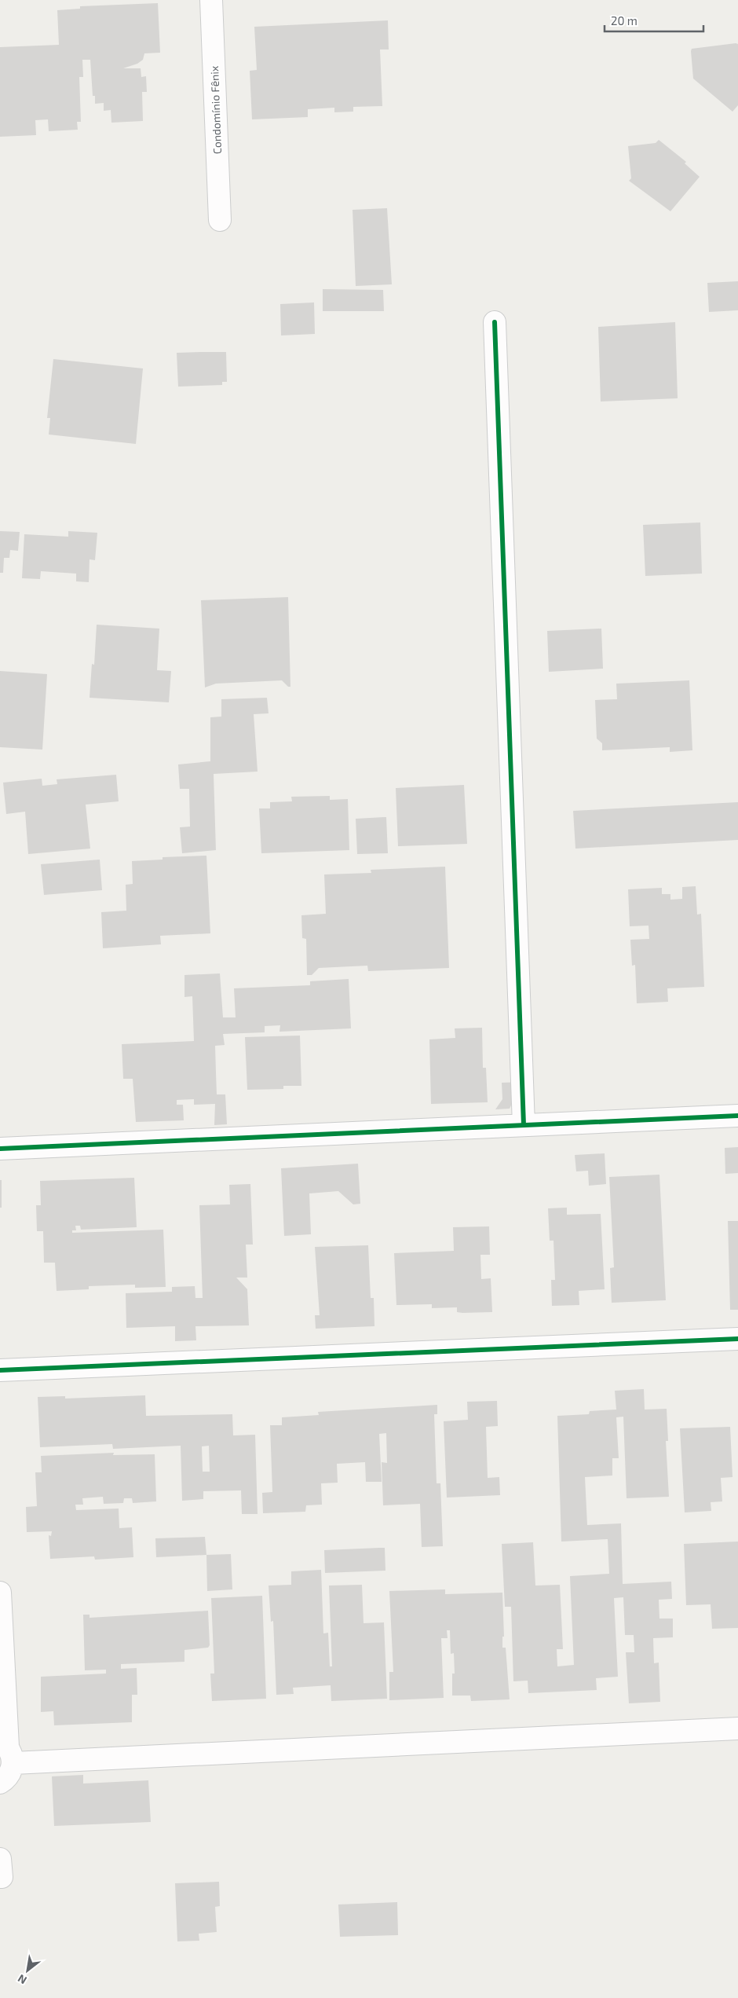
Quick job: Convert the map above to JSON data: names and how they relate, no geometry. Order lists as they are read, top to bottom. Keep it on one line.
{"streets":{"street":["Condomínio Fênix"]},"scale_bar":"20 m","north":"bottom left"}
